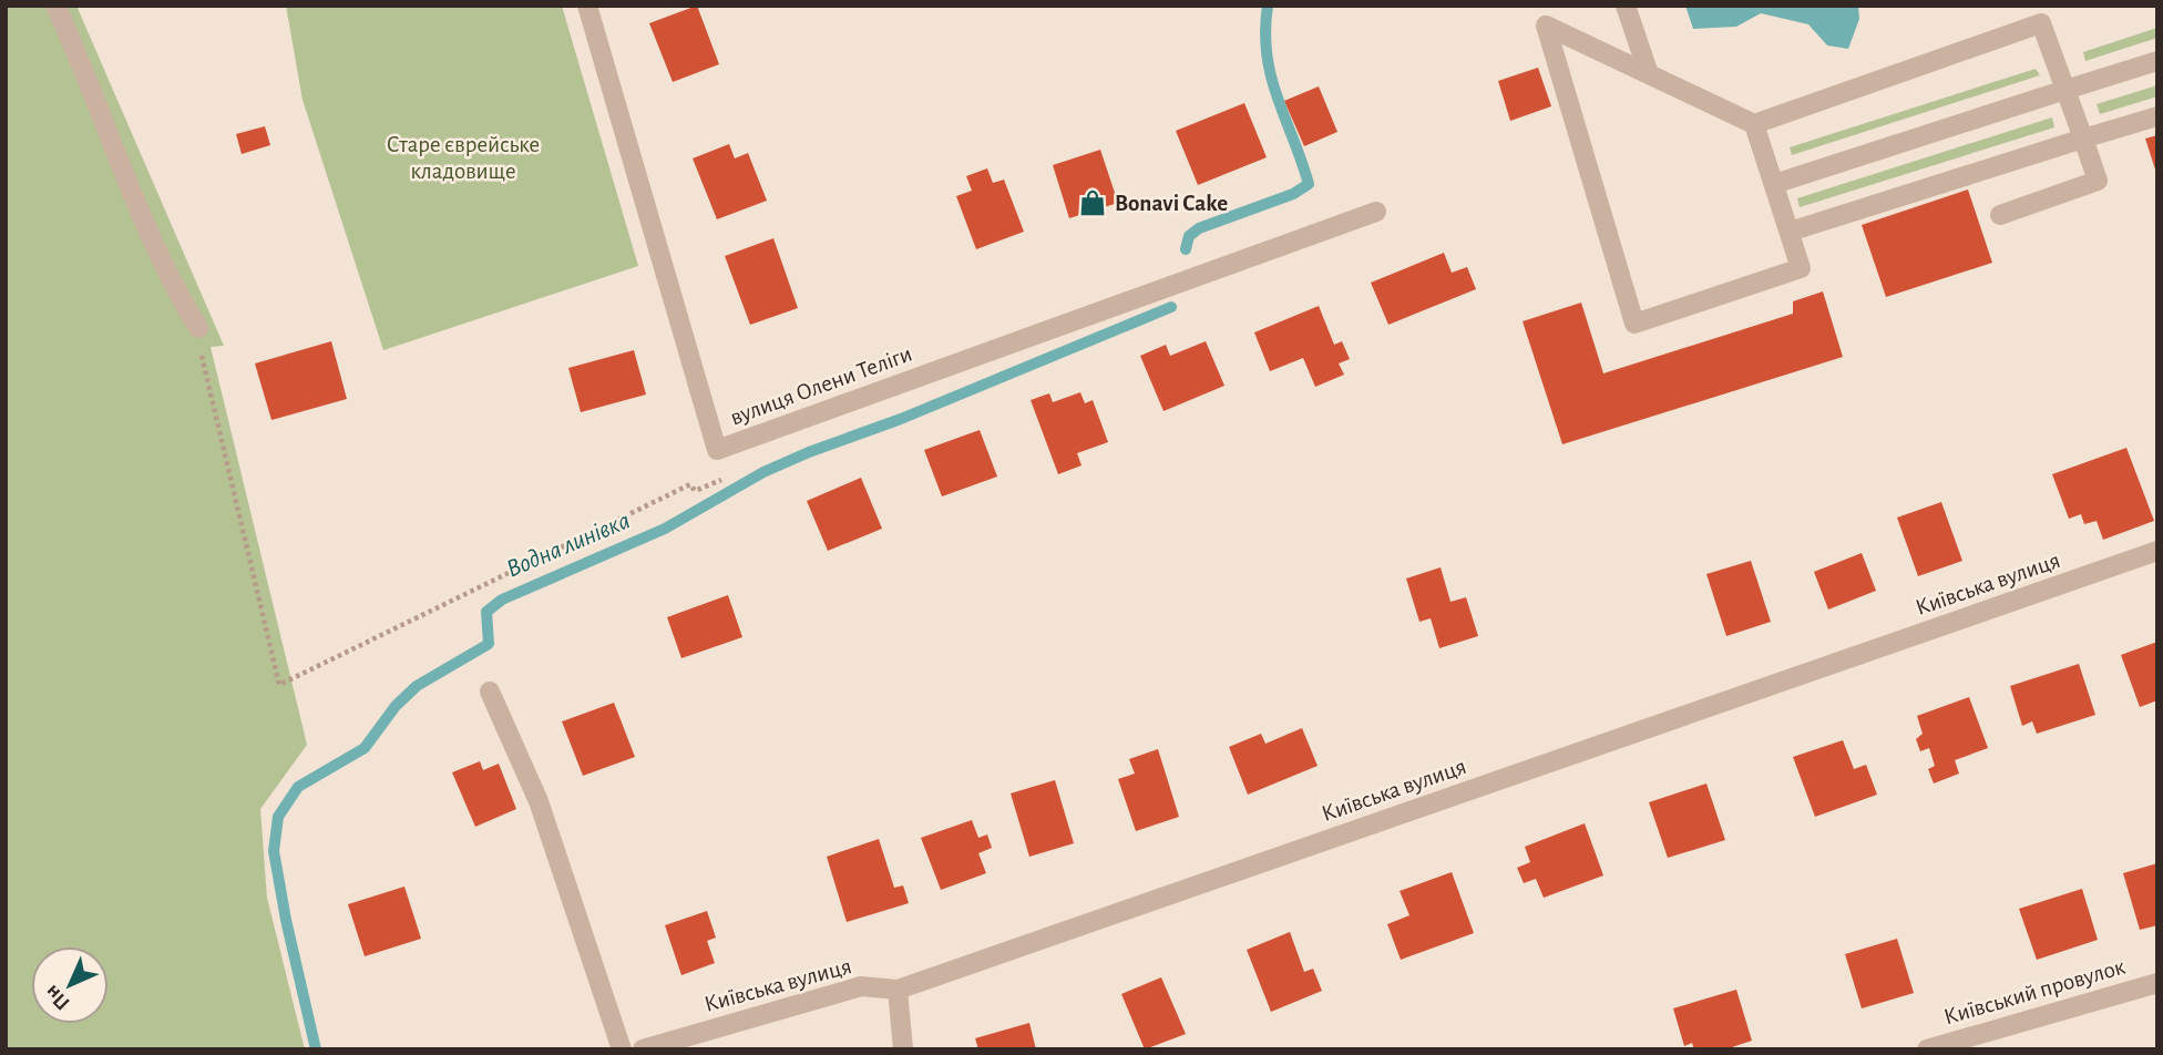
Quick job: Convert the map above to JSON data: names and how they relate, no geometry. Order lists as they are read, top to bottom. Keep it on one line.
{"streets":{"street":["вулиця Олени Теліги","Київська вулиця","Київський провулок"]},"water":["Водна линівка"],"parks":["Старе єврейське кладовище"],"places":{"shop":["Bonavi Cake"]},"north":"bottom left"}
